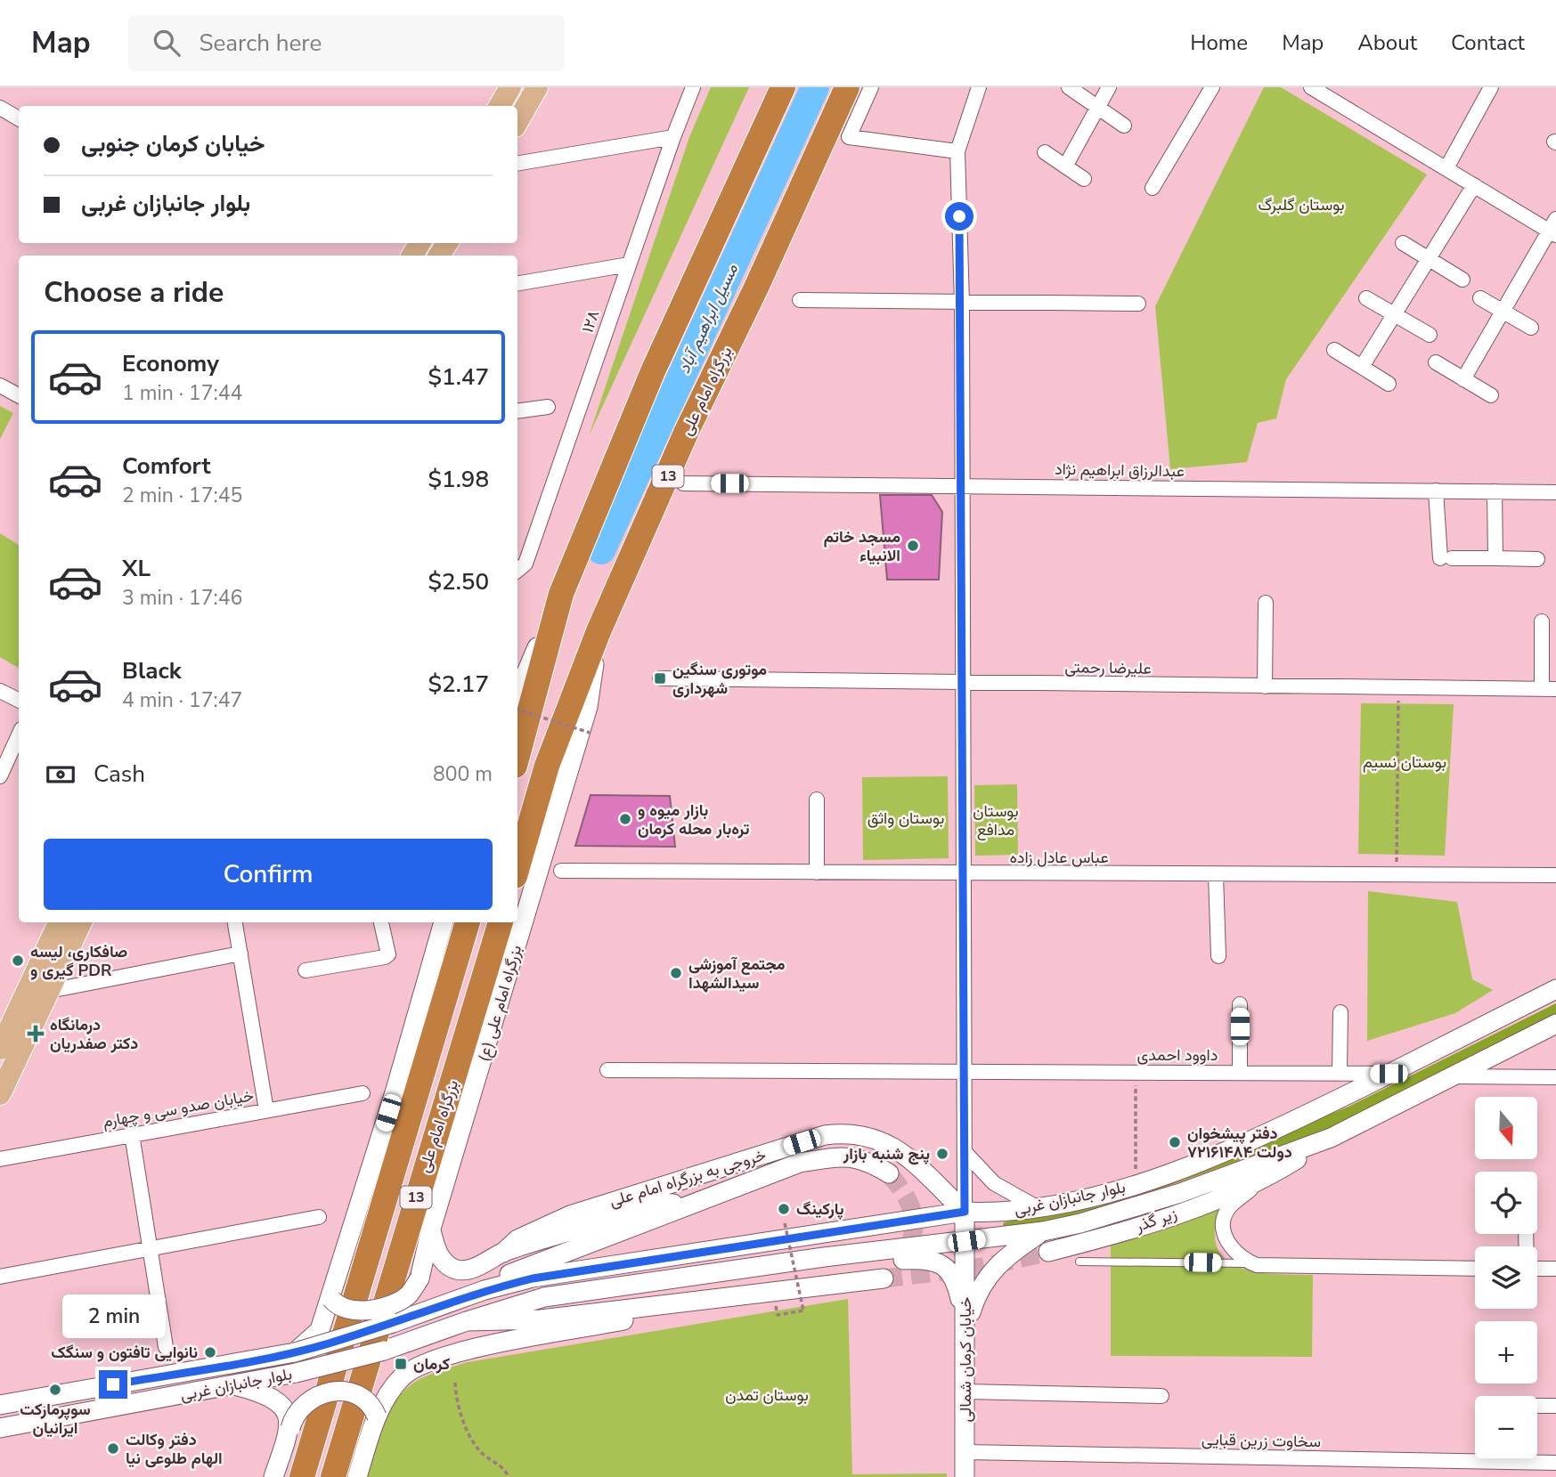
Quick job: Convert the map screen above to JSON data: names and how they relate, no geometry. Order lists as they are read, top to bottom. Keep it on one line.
{"streets":{"highway":["بزرگراه امام علی","13"],"main road":["بزرگراه امام علی (ع)","خروجی به بزرگراه امام علی","بلوار جانبازان غربی","زیر گذر","خیابان کرمان شمالی"],"street":["۱۲۸","عبدالرزاق ابراهیم نژاد","علیرضا رحمتی","عباس عادل زاده","داوود احمدی","خیابان صدو سی و چهارم","سخاوت زرین قبایی"]},"crossings":[["بزرگراه امام علی","بزرگراه امام علی (ع)"],["داوود احمدی","بلوار جانبازان غربی"],["خروجی به بزرگراه امام علی","بلوار جانبازان غربی"],["خروجی به بزرگراه امام علی","خیابان کرمان شمالی"],["بلوار جانبازان غربی","زیر گذر"],["بلوار جانبازان غربی","خیابان کرمان شمالی"],["خیابان کرمان شمالی","سخاوت زرین قبایی"]],"water":["مسیل ابراهیم آباد"],"parks":["بوستان گلبرگ","بوستان نسیم","بوستان مدافع","بوستان واثق","بوستان تمدن"],"places":{"other":["مسجد خاتم الانبیاء","بازار میوه و تره‌بار محله کرمان","صافکاری، لیسه گیری و PDR","مجتمع آموزشی سیدالشهدا","دفتر پیشخوان دولت ۷۲۱۶۱۴۸۴","پنج شنبه بازار","پارکینگ","نانوایی تافتون و سنگک","سوپرمارکت ایرانیان","دفتر وکالت الهام طلوعی نیا"],"transit":["موتوری سنگین شهرداری","کرمان"],"health":["درمانگاه دکتر صفدریان"]},"north":"bottom","page":{"header":"Map","search":"Search here","nav":["Home","Map","About","Contact"],"banner":["خیابان کرمان جنوبی","بلوار جانبازان غربی"],"heading":"Choose a ride","list":[{"name":"Economy","note":"1 min · 17:44","value":"$1.47"},{"name":"Comfort","note":"2 min · 17:45","value":"$1.98"},{"name":"XL","note":"3 min · 17:46","value":"$2.50"},{"name":"Black","note":"4 min · 17:47","value":"$2.17"}],"pay":["Cash","800 m"],"buttons":"Confirm","map_buttons":["+","−"],"bubble":"2 min"}}
